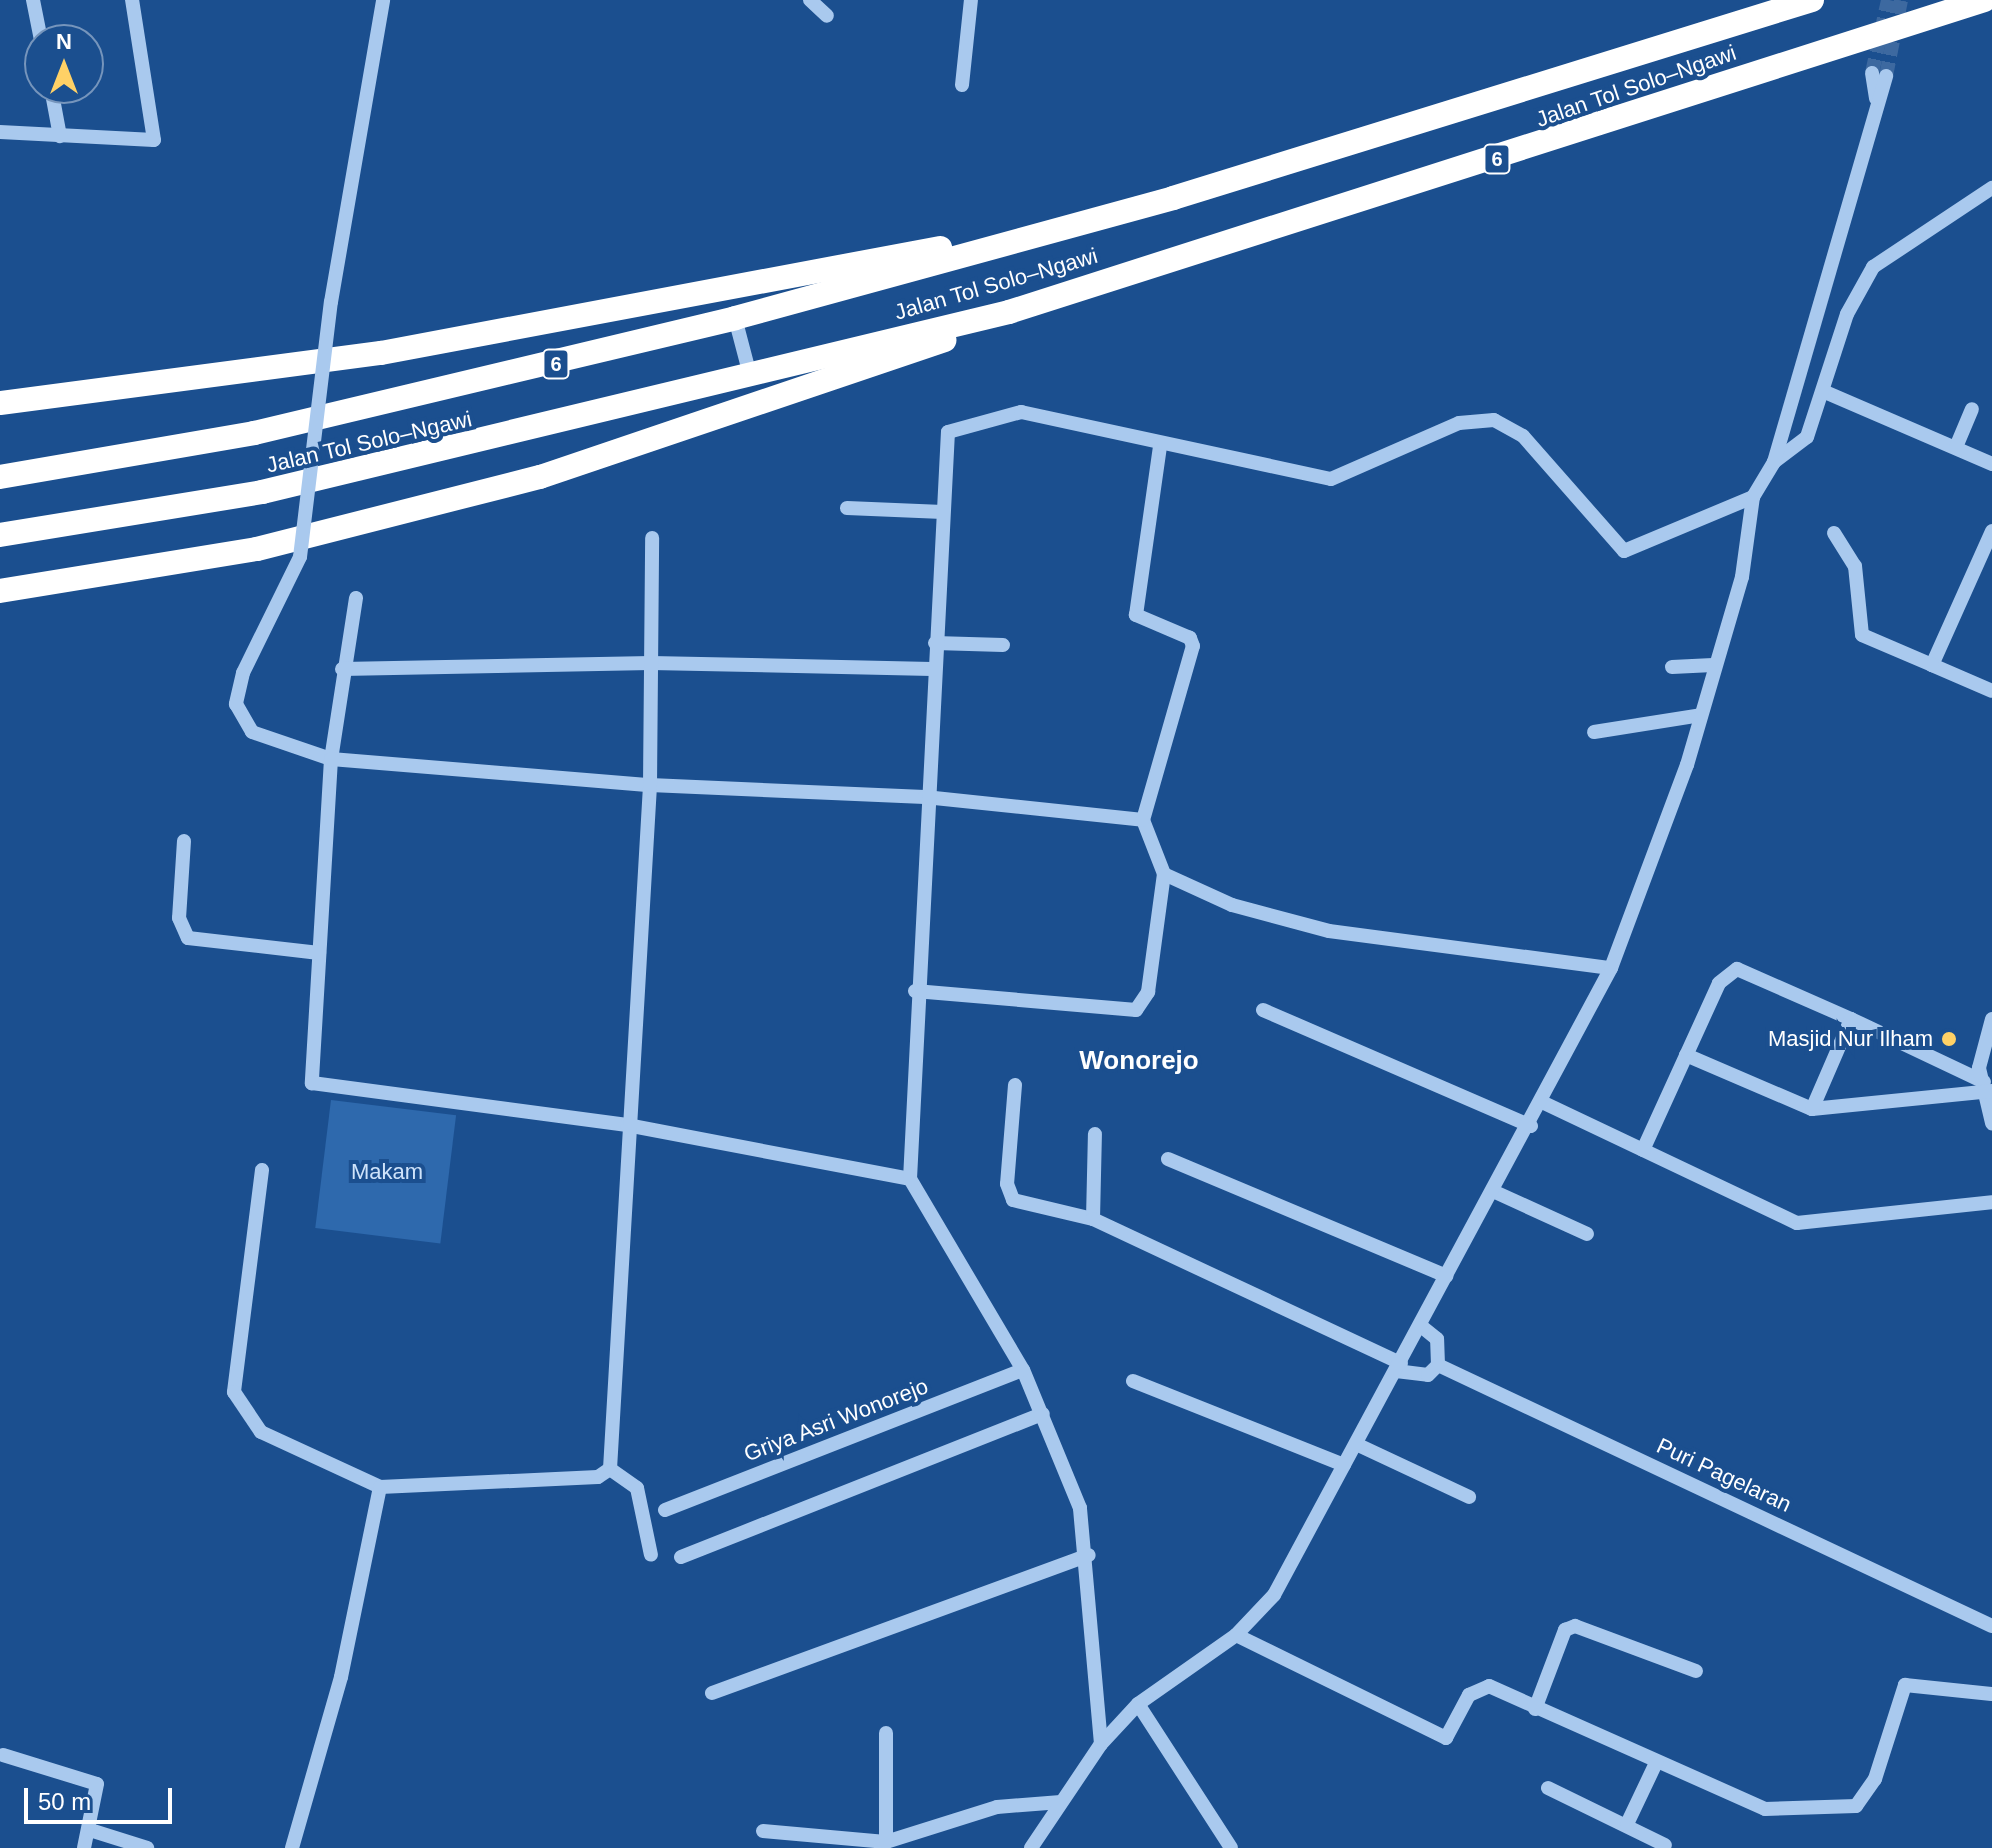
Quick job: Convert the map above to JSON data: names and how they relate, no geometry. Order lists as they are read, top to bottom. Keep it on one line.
{"streets":{"highway":["Jalan Tol Solo–Ngawi","6"],"street":["Griya Asri Wonorejo","Puri Pagelaran"]},"districts":["Wonorejo"],"parks":["Makam"],"places":["Masjid Nur Ilham"],"scale_bar":"50 m","north":"top"}
